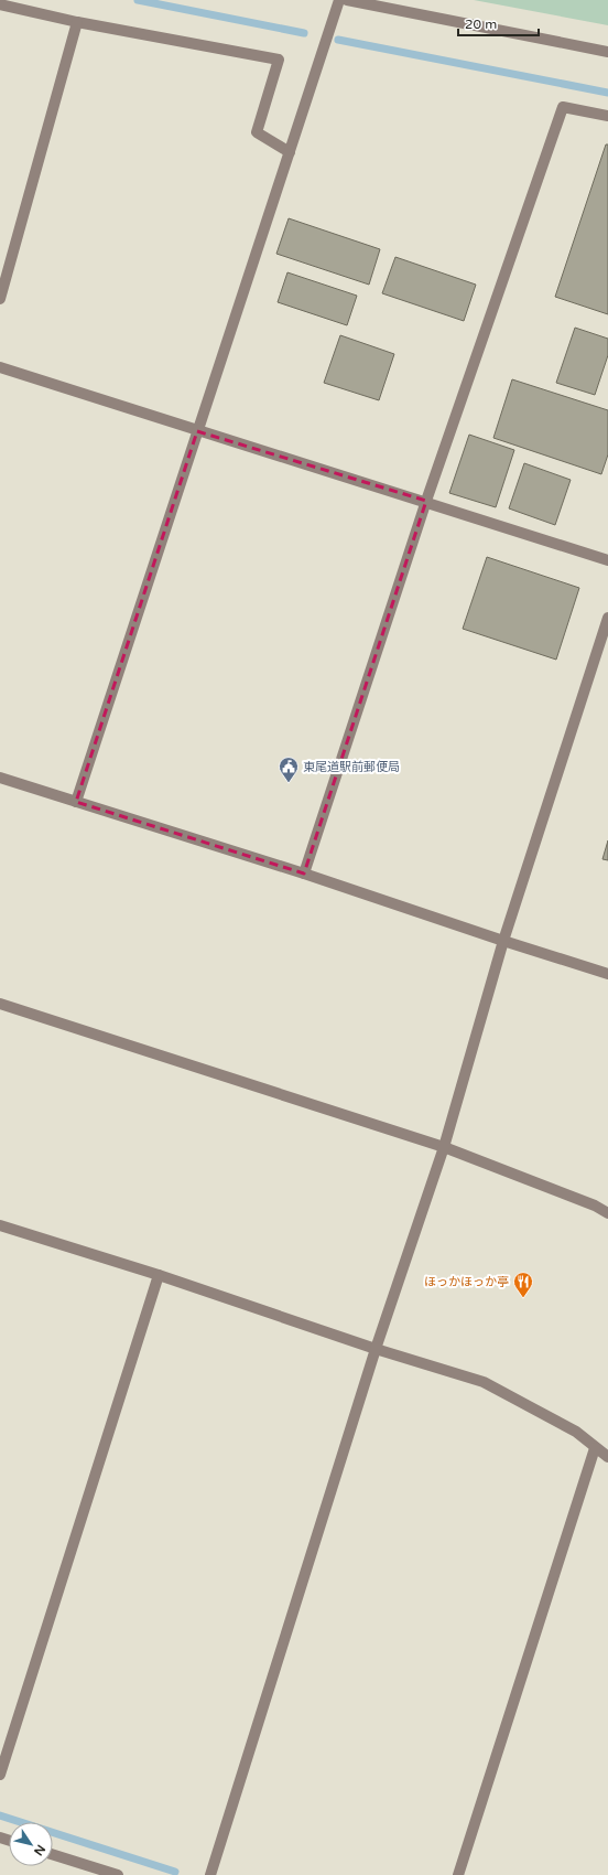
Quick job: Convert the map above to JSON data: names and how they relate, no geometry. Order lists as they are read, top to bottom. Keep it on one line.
{"places":{"public building":["東尾道駅前郵便局"],"restaurant":["ほっかほっか亭"]},"scale_bar":"20 m","north":"bottom right"}
